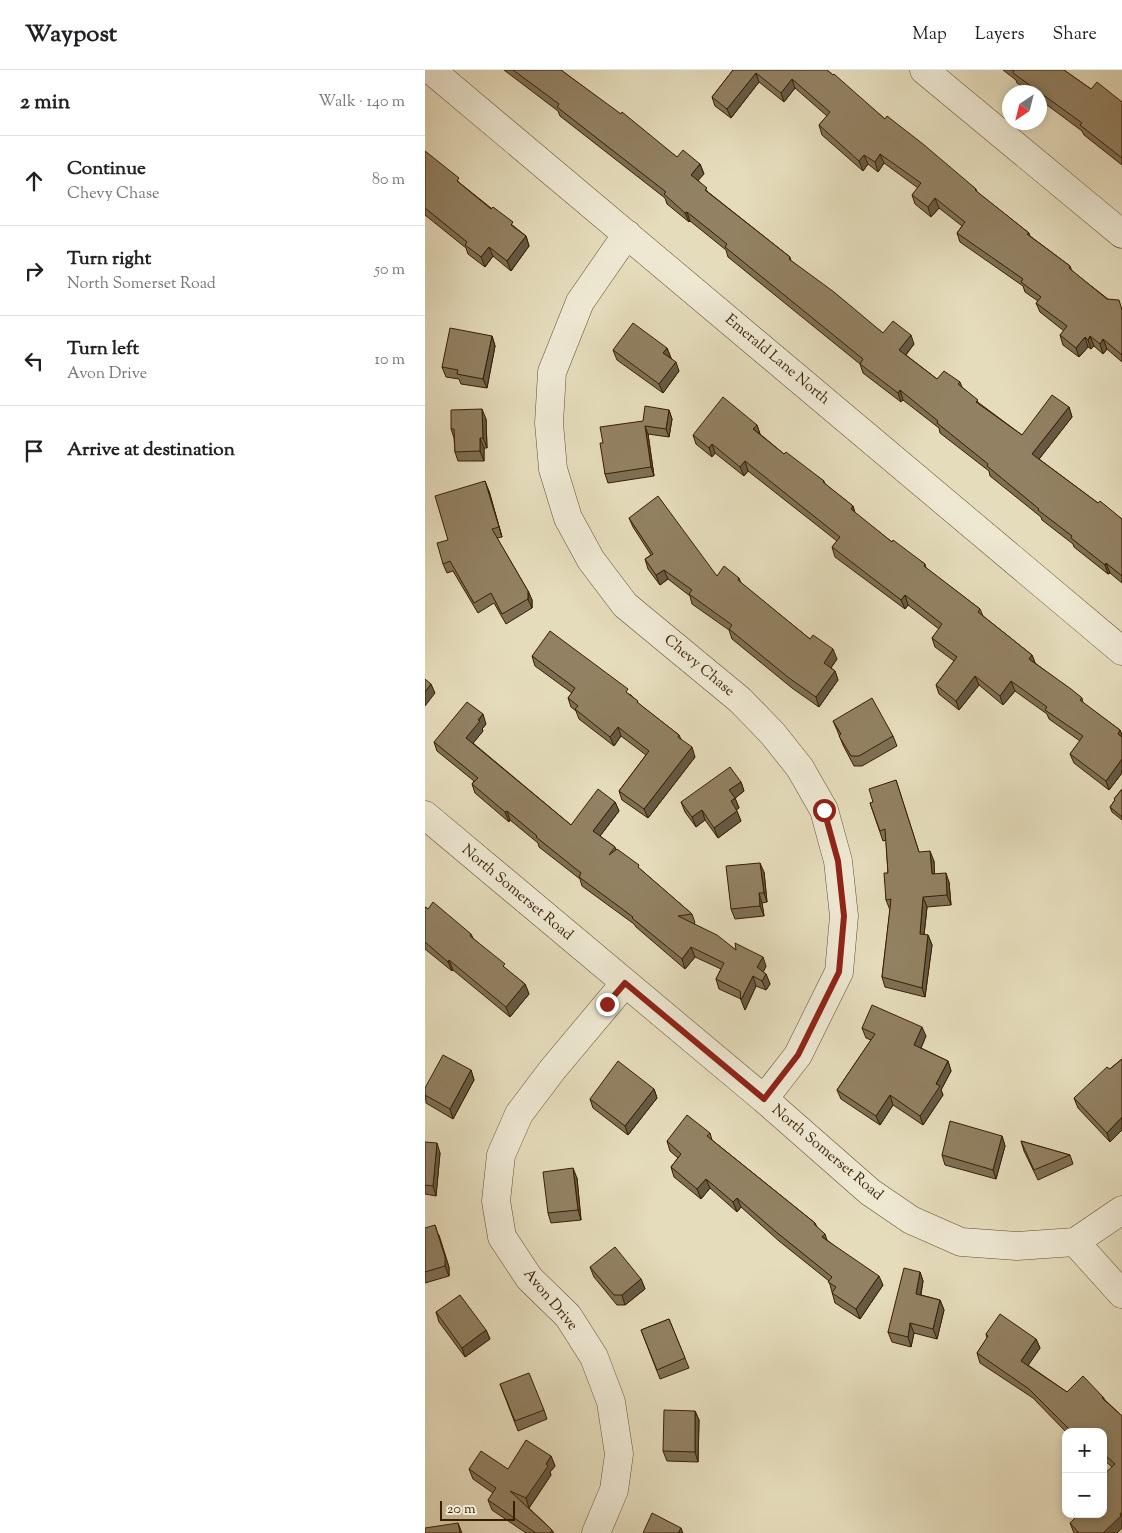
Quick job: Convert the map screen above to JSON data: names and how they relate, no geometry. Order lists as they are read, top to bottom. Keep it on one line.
{"streets":{"street":["Emerald Lane North","Chevy Chase","North Somerset Road","Avon Drive"]},"crossings":[["Emerald Lane North","Chevy Chase"],["Chevy Chase","North Somerset Road"],["North Somerset Road","Avon Drive"]],"scale_bar":"20 m","north":"bottom left","page":{"header":"Waypost","nav":["Map","Layers","Share"],"heading":["2 min","Walk · 140 m"],"list":[["Continue","Chevy Chase","80 m"],["Turn right","North Somerset Road","50 m"],["Turn left","Avon Drive","10 m"],"Arrive at destination"],"map_buttons":["+","−"],"scale":"20 m"}}
